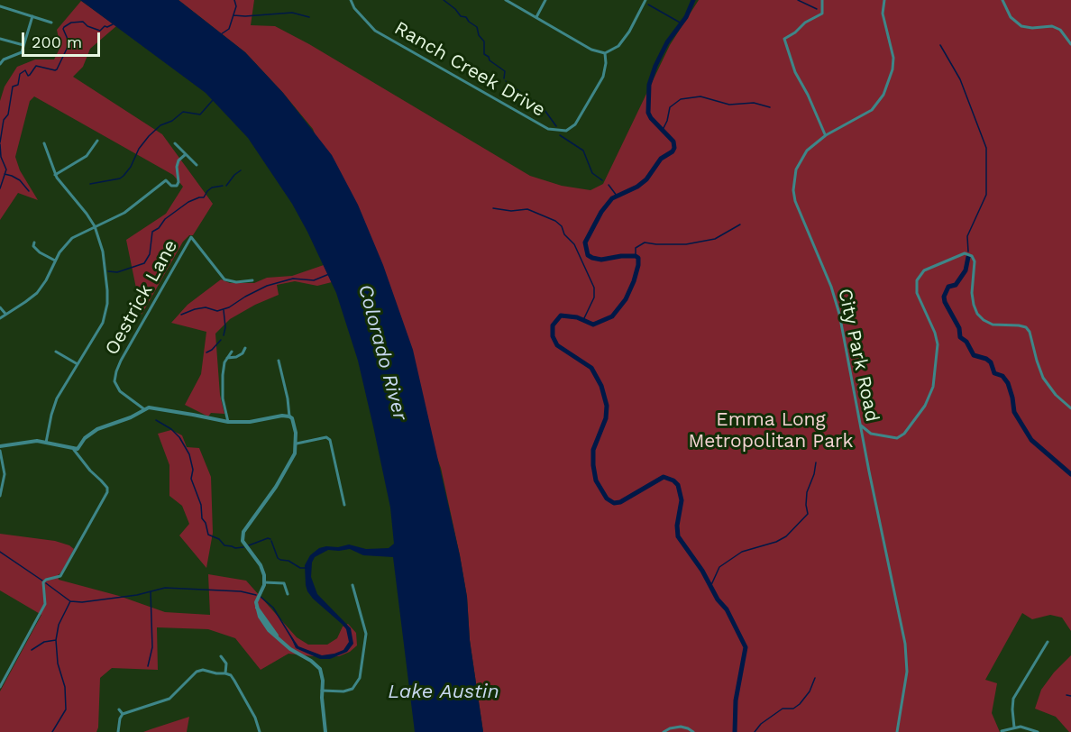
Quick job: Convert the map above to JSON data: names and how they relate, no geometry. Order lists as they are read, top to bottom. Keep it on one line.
{"streets":{"street":["Ranch Creek Drive","Oestrick Lane","City Park Road"]},"water":["Colorado River","Lake Austin"],"parks":["Emma Long Metropolitan Park"],"scale_bar":"200 m"}
